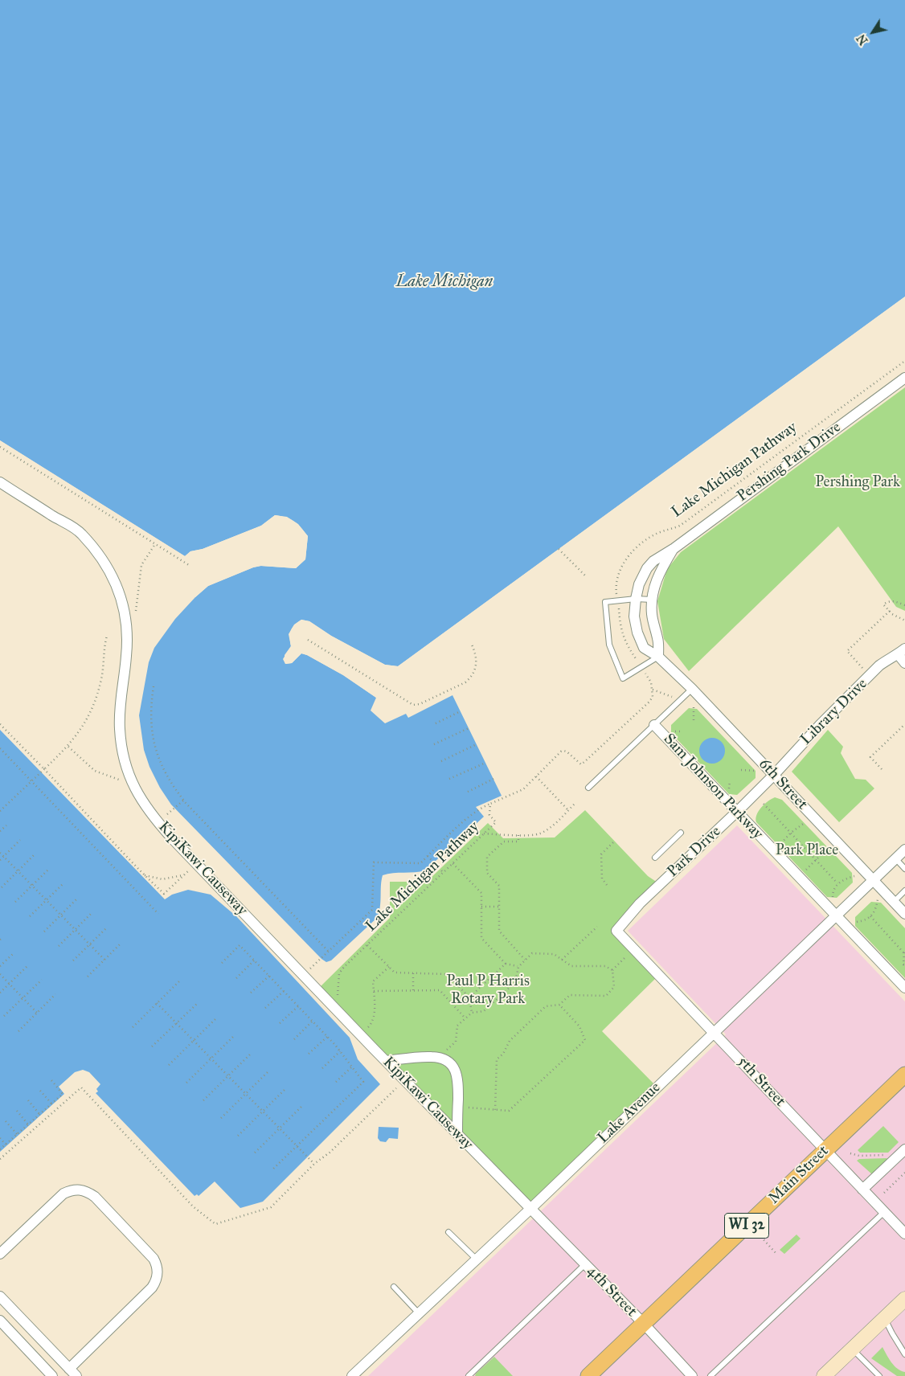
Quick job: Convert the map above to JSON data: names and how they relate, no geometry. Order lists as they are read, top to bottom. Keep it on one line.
{"streets":{"main road":["Main Street","WI 32"],"street":["Pershing Park Drive","Library Drive","6th Street","Sam Johnson Parkway","Park Drive","KipiKawi Causeway","5th Street","Lake Avenue","4th Street"],"path":["Lake Michigan Pathway"]},"crossings":[["Pershing Park Drive","6th Street"],["Library Drive","6th Street"],["Library Drive","Park Drive"],["6th Street","Park Drive"],["6th Street","Lake Avenue"],["Sam Johnson Parkway","Park Drive"],["Sam Johnson Parkway","Lake Avenue"],["Park Drive","5th Street"],["KipiKawi Causeway","Lake Avenue"],["KipiKawi Causeway","4th Street"],["5th Street","Lake Avenue"],["5th Street","Main Street"],["Lake Avenue","4th Street"],["Main Street","4th Street"]],"water":["Lake Michigan"],"parks":["Pershing Park","Park Place","Paul P Harris Rotary Park"],"north":"bottom left"}
